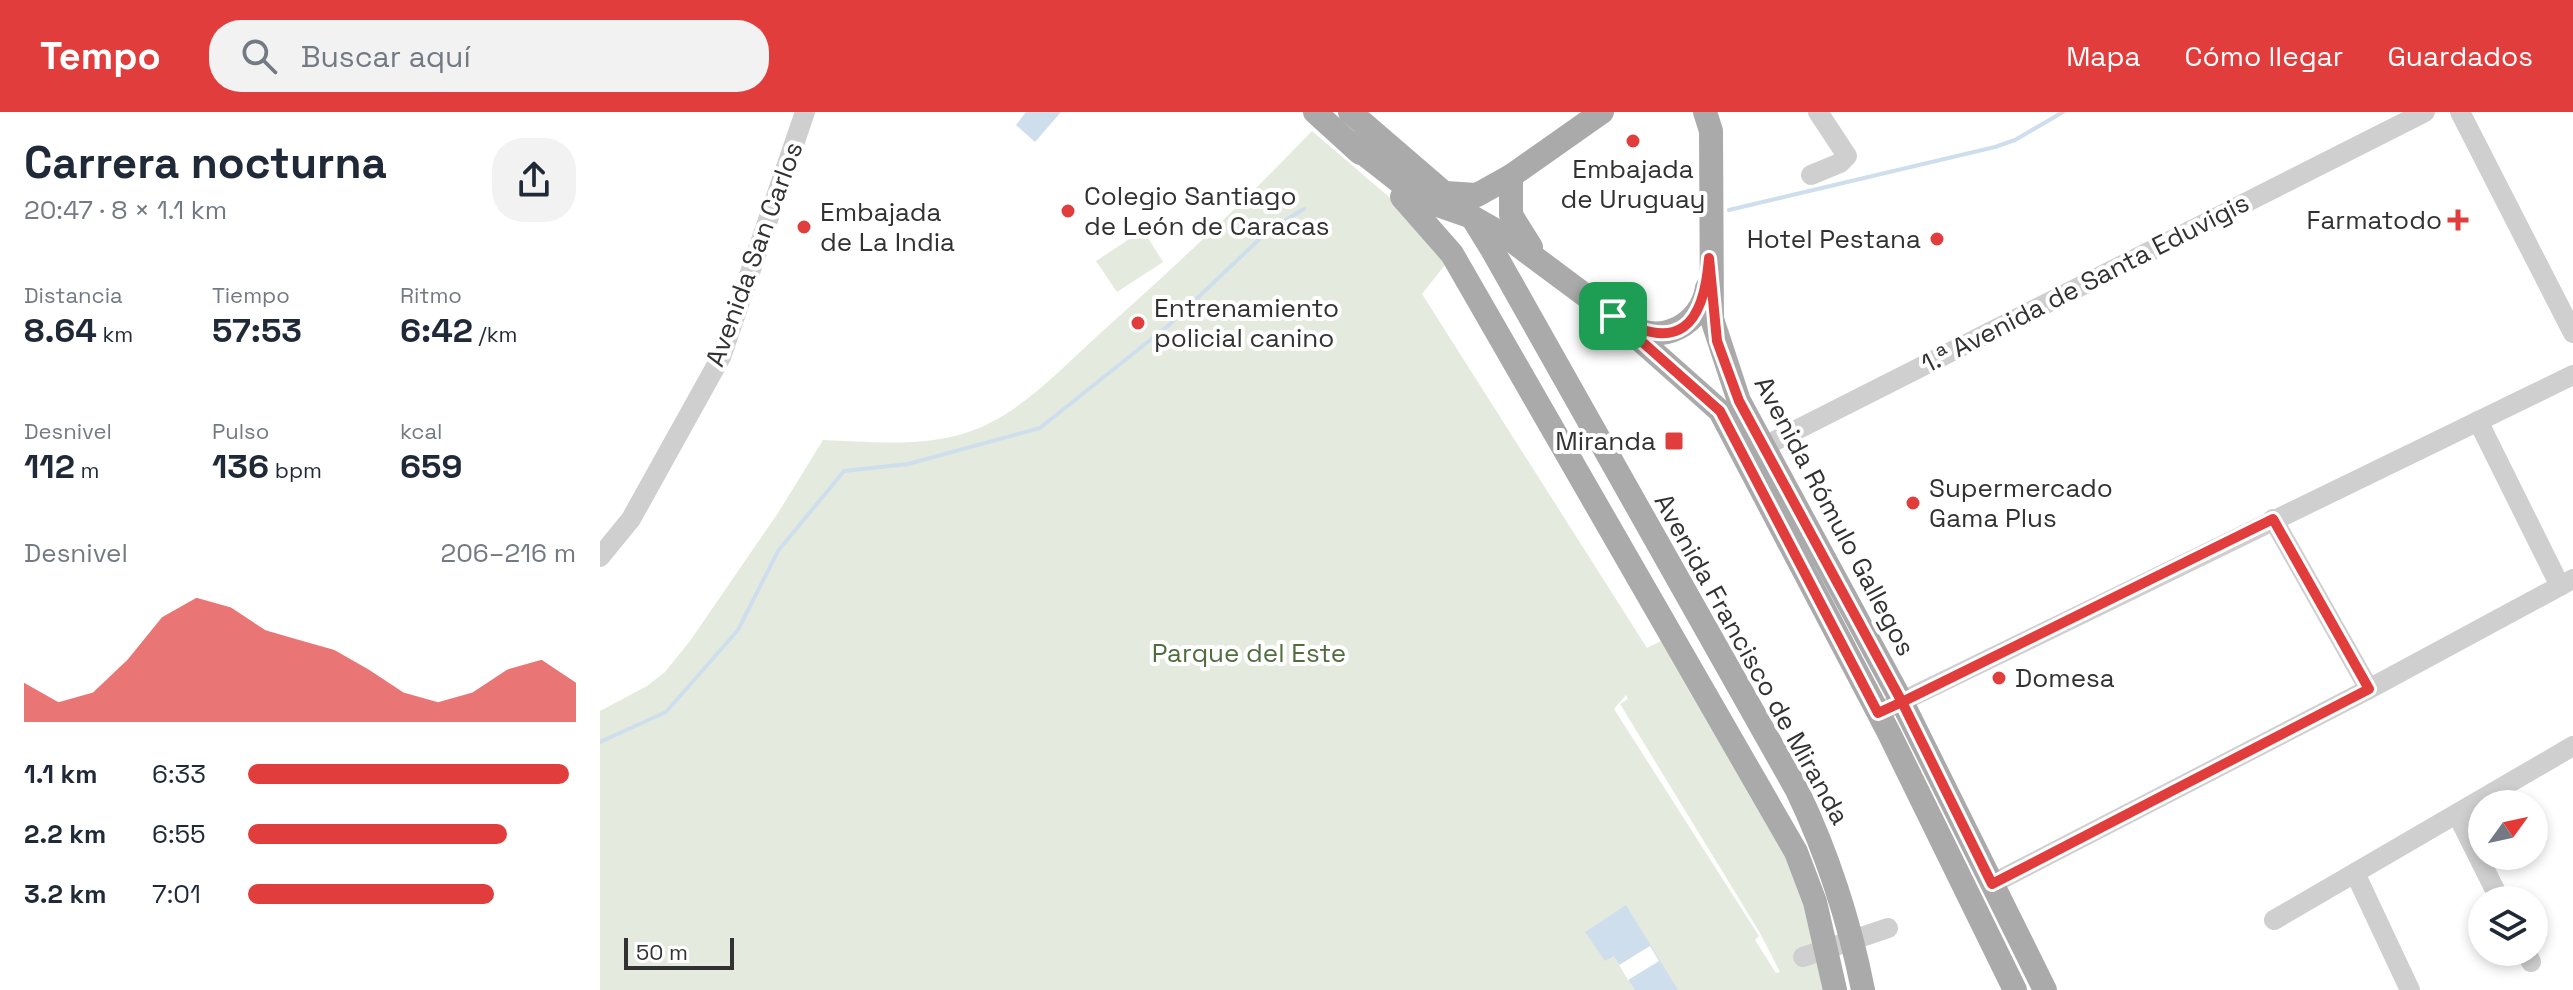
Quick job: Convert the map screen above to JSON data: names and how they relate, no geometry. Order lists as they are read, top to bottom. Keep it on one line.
{"streets":{"main road":["Avenida Rómulo Gallegos","Avenida Francisco de Miranda"],"street":["Avenida San Carlos","1.ª Avenida de Santa Eduvigis"]},"crossings":[["1.ª Avenida de Santa Eduvigis","Avenida Rómulo Gallegos"],["Avenida Rómulo Gallegos","Avenida Francisco de Miranda"]],"parks":["Parque del Este"],"places":{"other":["Embajada de Uruguay","Colegio Santiago de León de Caracas","Embajada de La India","Hotel Pestana","Entrenamiento policial canino","Supermercado Gama Plus","Domesa"],"health":["Farmatodo"],"transit":["Miranda"]},"scale_bar":"50 m","north":"top right","page":{"header":"Tempo","search":"Buscar aquí","nav":["Mapa","Cómo llegar","Guardados"],"heading":["Carrera nocturna","20:47 · 8 × 1.1 km"],"stats":[["Distancia","8.64 km"],["Tiempo","57:53"],["Ritmo","6:42 /km"],["Desnivel","112 m"],["Pulso","136 bpm"],["kcal","659"]],"chart":["Desnivel","206–216 m"],"list":[{"name":"1.1 km","note":"6:33"},{"name":"2.2 km","note":"6:55"},{"name":"3.2 km","note":"7:01"}],"scale":"50 m"}}
